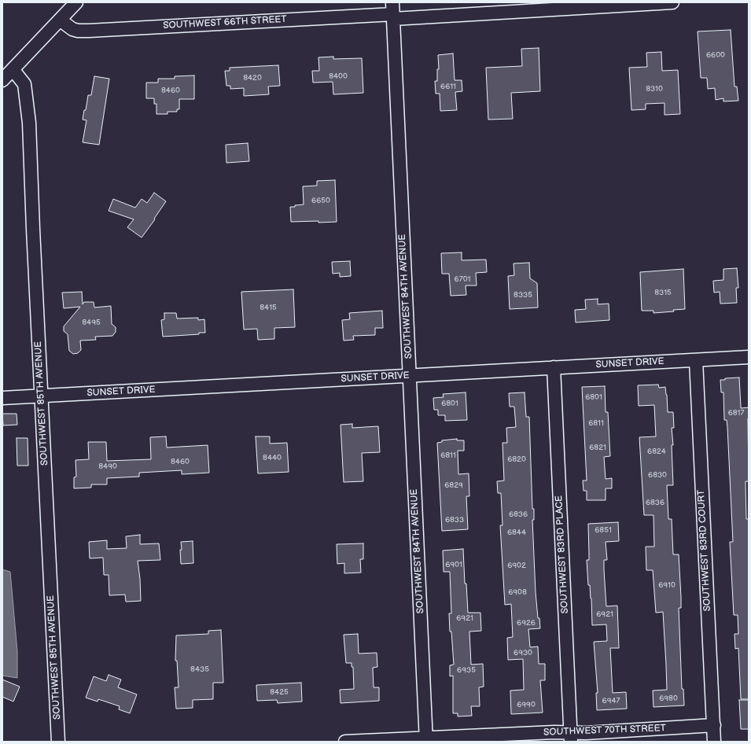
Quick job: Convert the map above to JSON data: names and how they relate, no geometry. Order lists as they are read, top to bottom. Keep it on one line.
{"streets":{"street":["SOUTHWEST 66TH STREET","SOUTHWEST 84TH AVENUE","SUNSET DRIVE","SOUTHWEST 85TH AVENUE","SOUTHWEST 83RD COURT","SOUTHWEST 83RD PLACE","SOUTHWEST 70TH STREET"]},"crossings":[["SOUTHWEST 66TH STREET","SOUTHWEST 84TH AVENUE"],["SOUTHWEST 84TH AVENUE","SUNSET DRIVE"],["SOUTHWEST 84TH AVENUE","SOUTHWEST 70TH STREET"],["SUNSET DRIVE","SOUTHWEST 85TH AVENUE"],["SUNSET DRIVE","SOUTHWEST 83RD COURT"],["SUNSET DRIVE","SOUTHWEST 83RD PLACE"],["SOUTHWEST 83RD COURT","SOUTHWEST 70TH STREET"],["SOUTHWEST 83RD PLACE","SOUTHWEST 70TH STREET"]],"house_numbers":["6600","8400","8420","6611","8310","8460","6650","6701","8315","8335","8415","8495","6801","6801","6817","6811","6821","6824","6811","8440","6820","8460","8490","6830","6829","6836","6836","6833","6851","6844","6901","6902","6910","6908","6921","6921","6926","6930","8435","6935","8425","6980","6947","6990"]}
